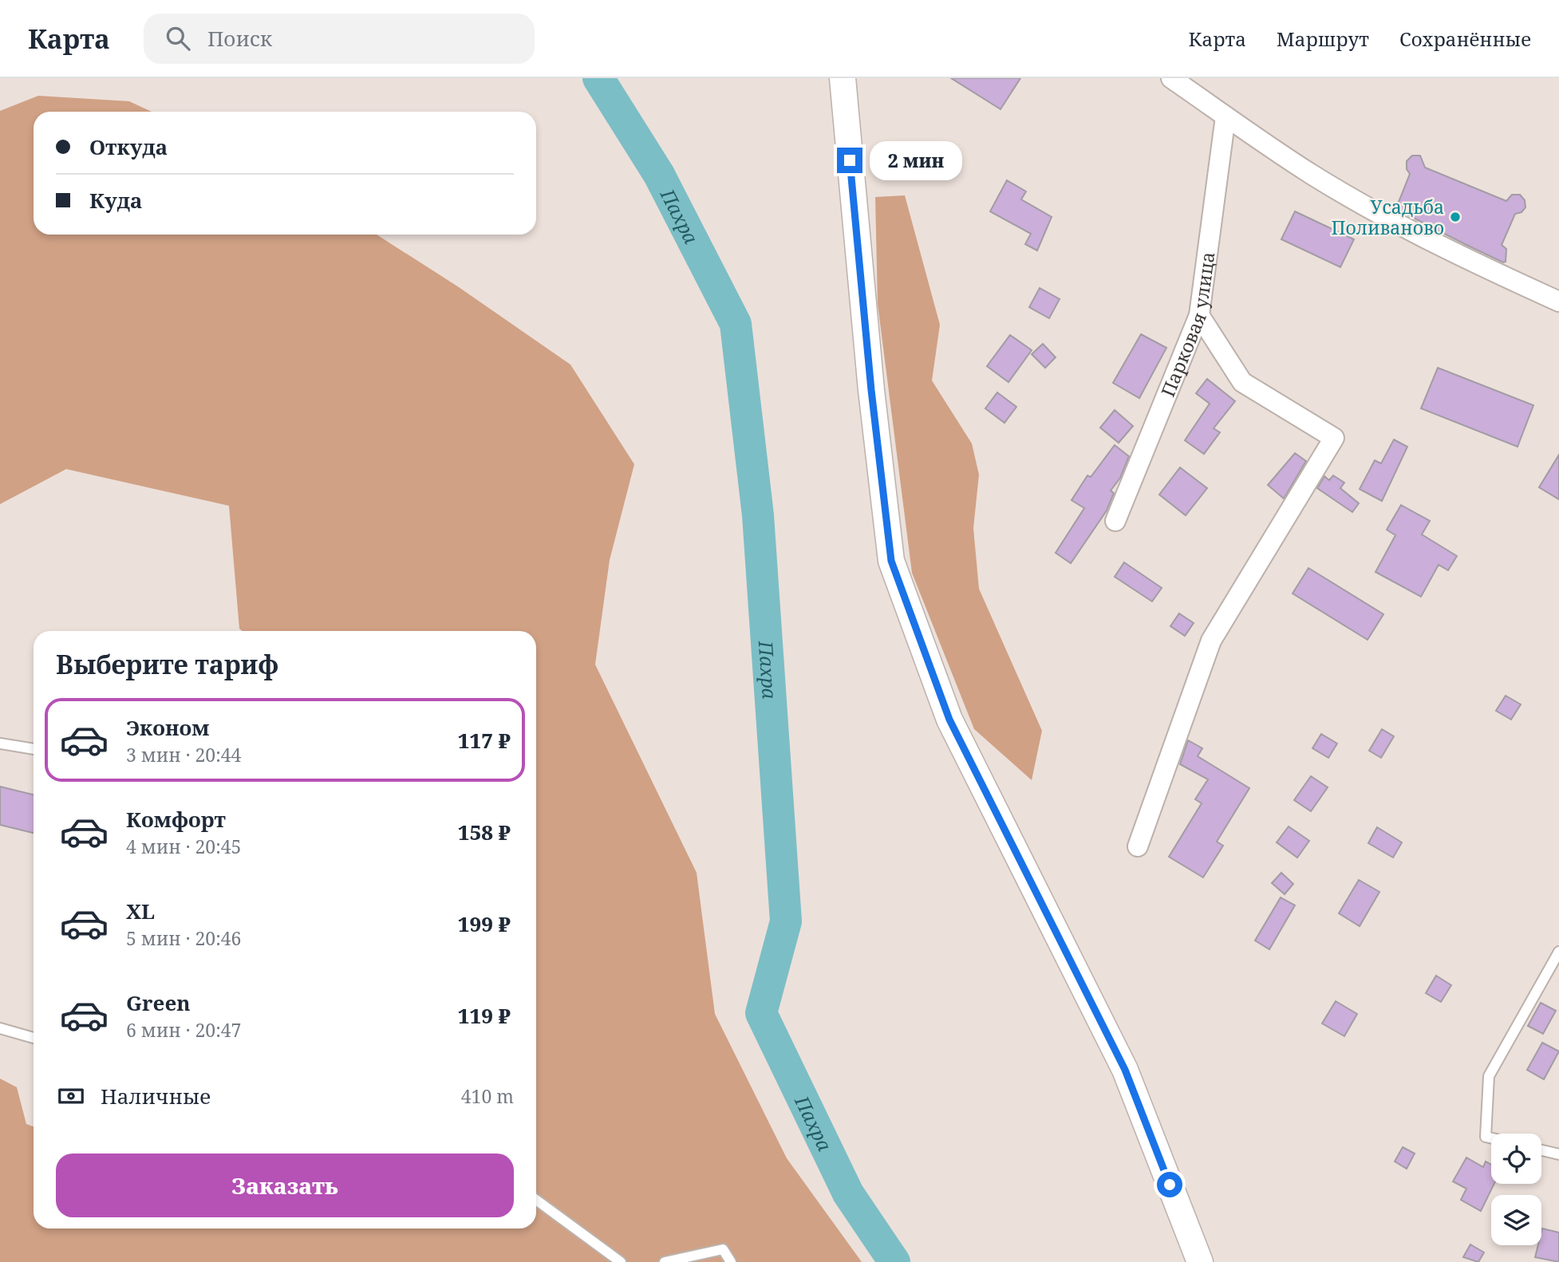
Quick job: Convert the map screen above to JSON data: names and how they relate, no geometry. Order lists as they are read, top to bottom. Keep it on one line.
{"streets":{"street":["Парковая улица"]},"water":["Пахра"],"places":["Усадьба Поливаново"],"page":{"header":"Карта","search":"Поиск","nav":["Карта","Маршрут","Сохранённые"],"banner":["Откуда","Куда"],"bubble":"2 мин","heading":"Выберите тариф","list":[{"name":"Эконом","note":"3 мин · 20:44","value":"117 ₽"},{"name":"Комфорт","note":"4 мин · 20:45","value":"158 ₽"},{"name":"XL","note":"5 мин · 20:46","value":"199 ₽"},{"name":"Green","note":"6 мин · 20:47","value":"119 ₽"}],"pay":["Наличные","410 m"],"buttons":"Заказать"}}
